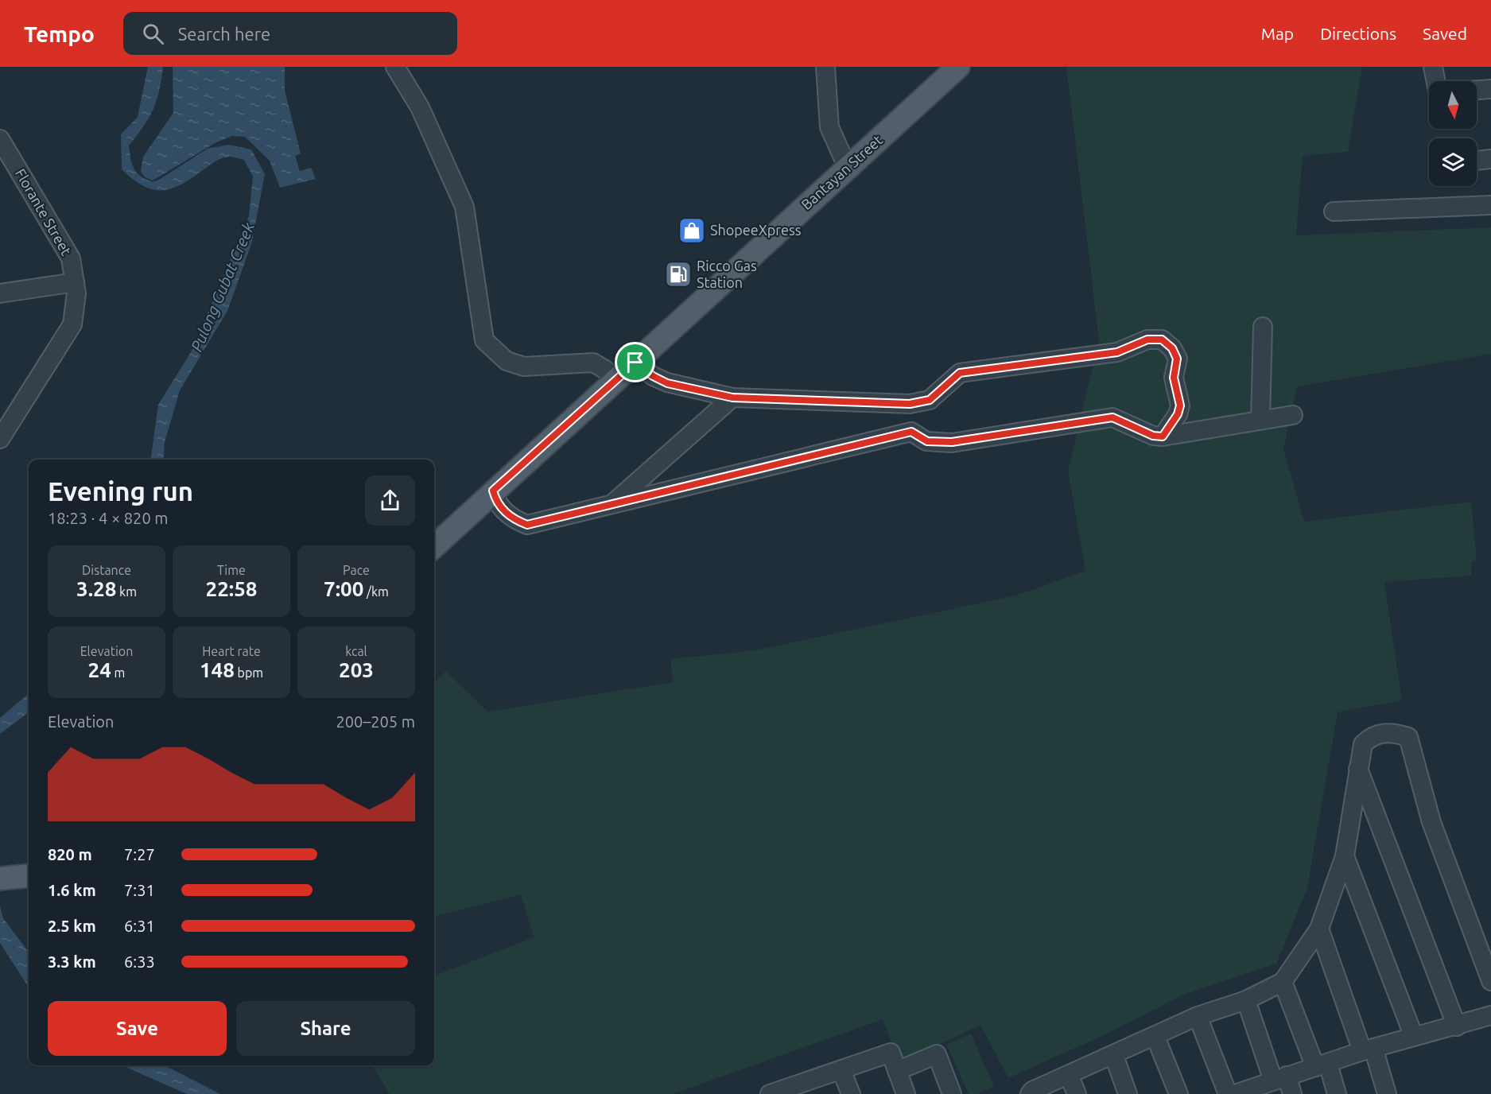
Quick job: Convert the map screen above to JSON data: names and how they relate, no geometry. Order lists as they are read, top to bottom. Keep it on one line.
{"streets":{"main road":["Bantayan Street"],"street":["Florante Street"]},"water":["Pulong Gubat Creek"],"places":{"shop":["ShopeeXpress"],"fuel station":["Ricco Gas Station"]},"north":"bottom","page":{"header":"Tempo","search":"Search here","nav":["Map","Directions","Saved"],"heading":["Evening run","18:23 · 4 × 820 m"],"stats":[["Distance","3.28 km"],["Time","22:58"],["Pace","7:00 /km"],["Elevation","24 m"],["Heart rate","148 bpm"],["kcal","203"]],"chart":["Elevation","200–205 m"],"list":[{"name":"820 m","note":"7:27"},{"name":"1.6 km","note":"7:31"},{"name":"2.5 km","note":"6:31"},{"name":"3.3 km","note":"6:33"}],"buttons":["Save","Share"]}}
